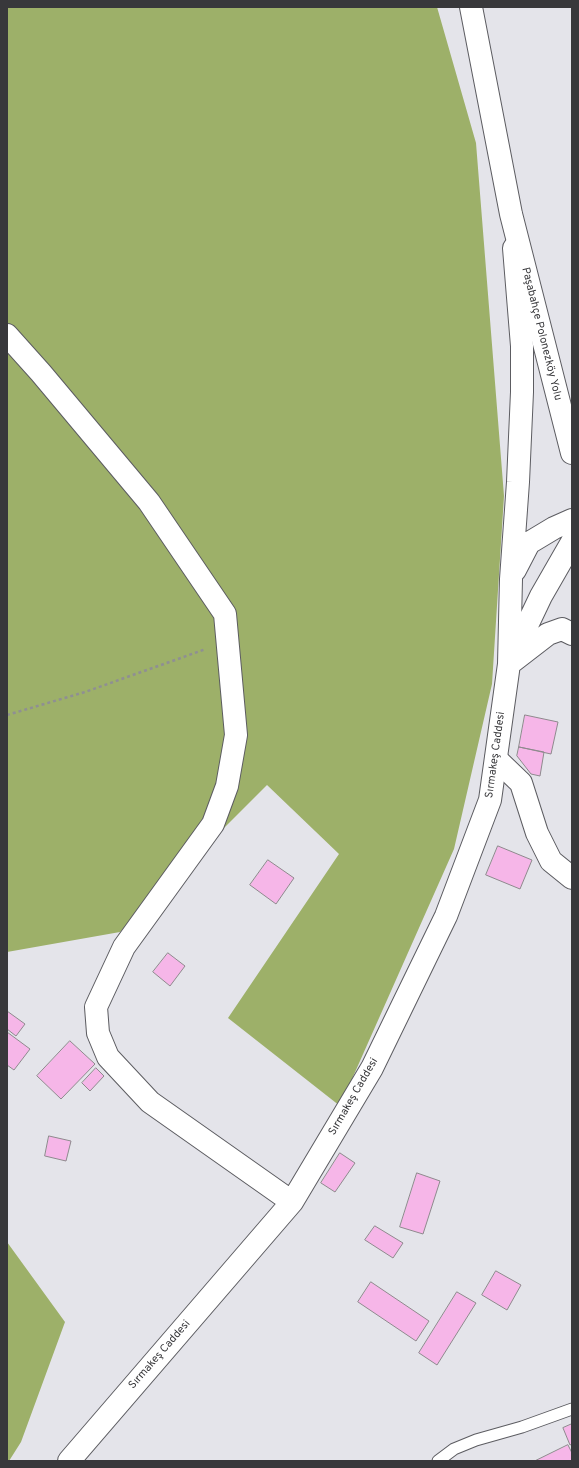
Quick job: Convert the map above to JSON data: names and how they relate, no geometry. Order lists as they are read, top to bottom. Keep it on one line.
{"streets":{"main road":["Paşabahçe Polonezköy Yolu","Sırmakeş Caddesi"]}}
